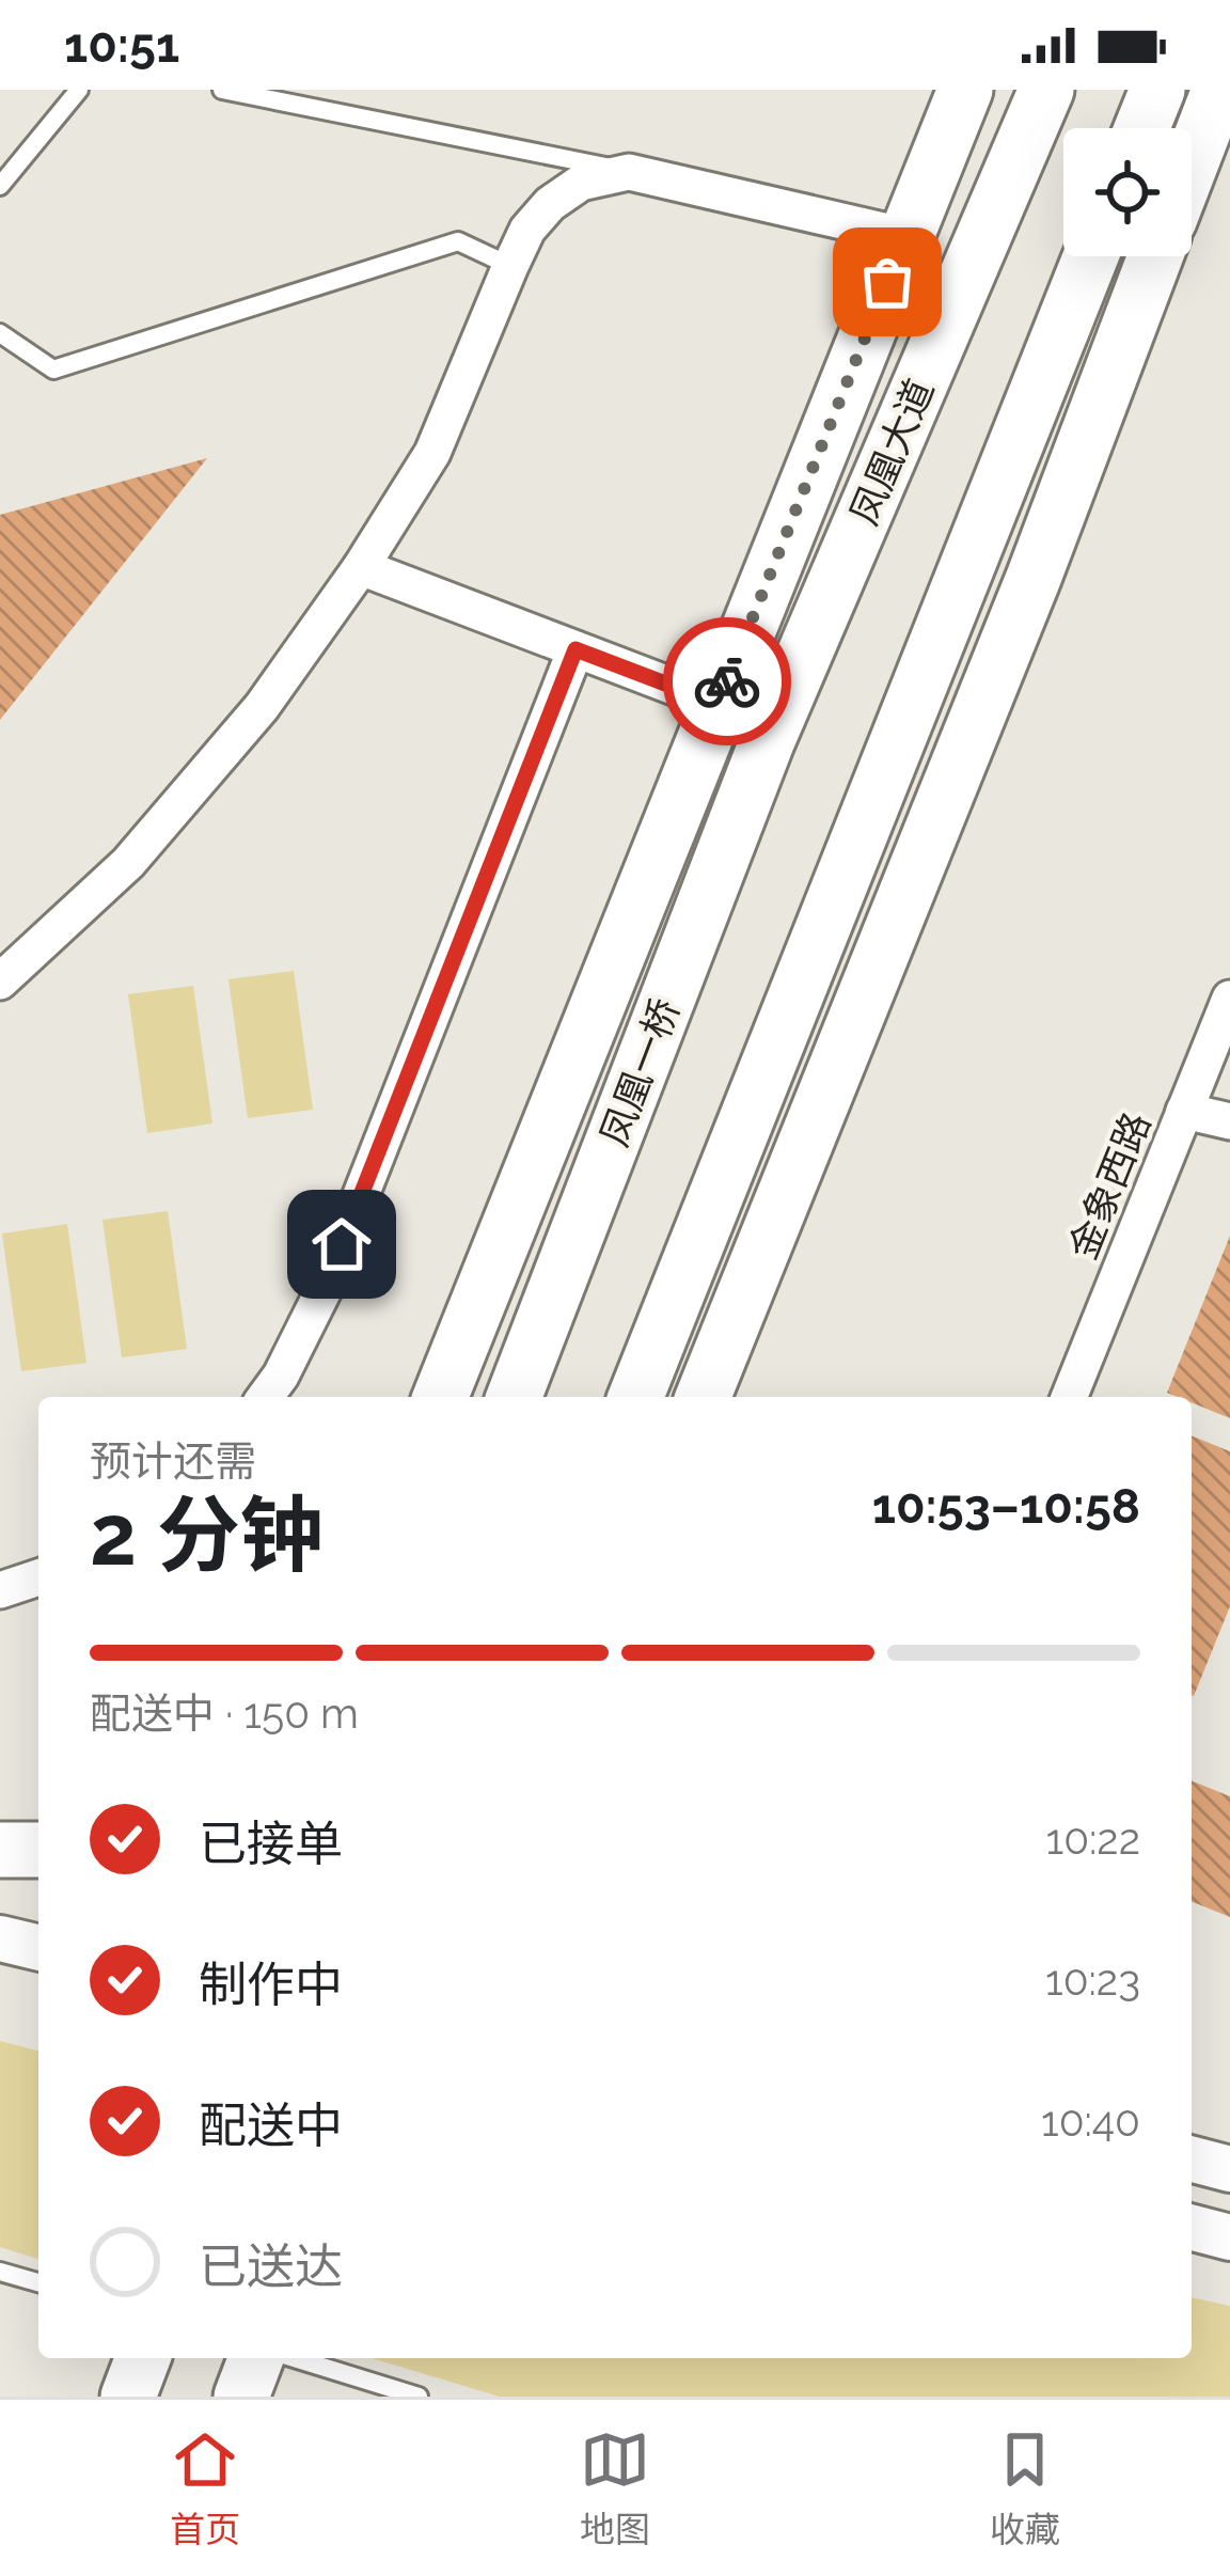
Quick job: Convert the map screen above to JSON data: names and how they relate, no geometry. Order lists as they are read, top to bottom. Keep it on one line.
{"streets":{"main road":["凤凰大道","凤凰一桥"],"street":["金象西路"]},"crossings":[["凤凰大道","凤凰一桥"]],"page":{"status":"10:51","heading":["2 分钟","预计还需","10:53–10:58"],"bar":"配送中 · 150 m","list":[["已接单","10:22"],["制作中","10:23"],["配送中","10:40"],"已送达"],"tabs":["首页","地图","收藏"]}}
